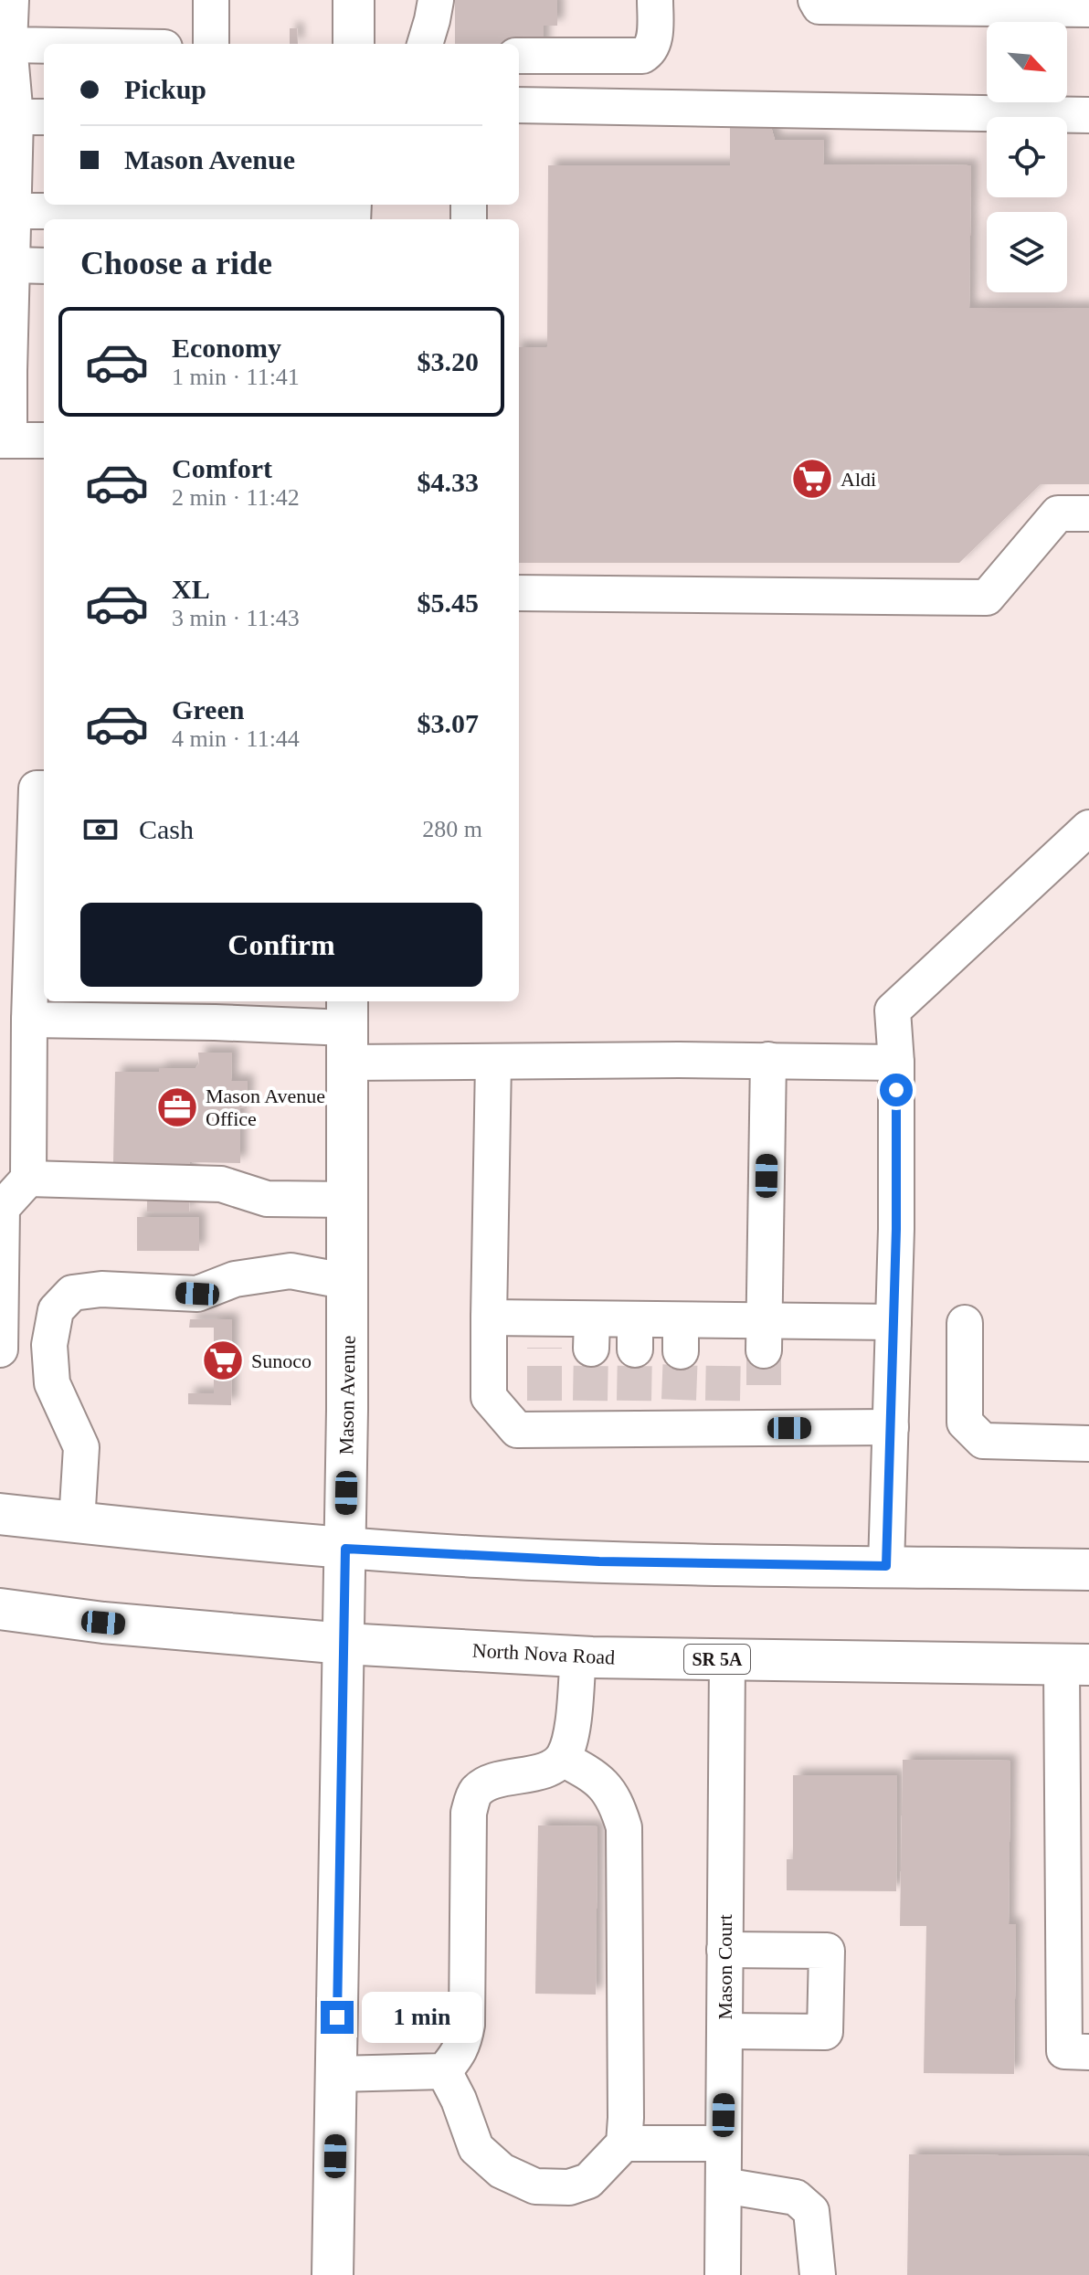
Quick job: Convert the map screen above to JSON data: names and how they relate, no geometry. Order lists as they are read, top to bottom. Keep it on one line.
{"streets":{"main road":["Mason Avenue","North Nova Road","SR 5A"],"street":["Mason Court"]},"crossings":[["Mason Avenue","North Nova Road"],["North Nova Road","Mason Court"]],"places":{"supermarket":["Aldi","Sunoco"],"office":["Mason Avenue Office"]},"north":"bottom right","page":{"banner":["Pickup","Mason Avenue"],"heading":"Choose a ride","list":[{"name":"Economy","note":"1 min · 11:41","value":"$3.20"},{"name":"Comfort","note":"2 min · 11:42","value":"$4.33"},{"name":"XL","note":"3 min · 11:43","value":"$5.45"},{"name":"Green","note":"4 min · 11:44","value":"$3.07"}],"pay":["Cash","280 m"],"buttons":"Confirm","bubble":"1 min"}}
